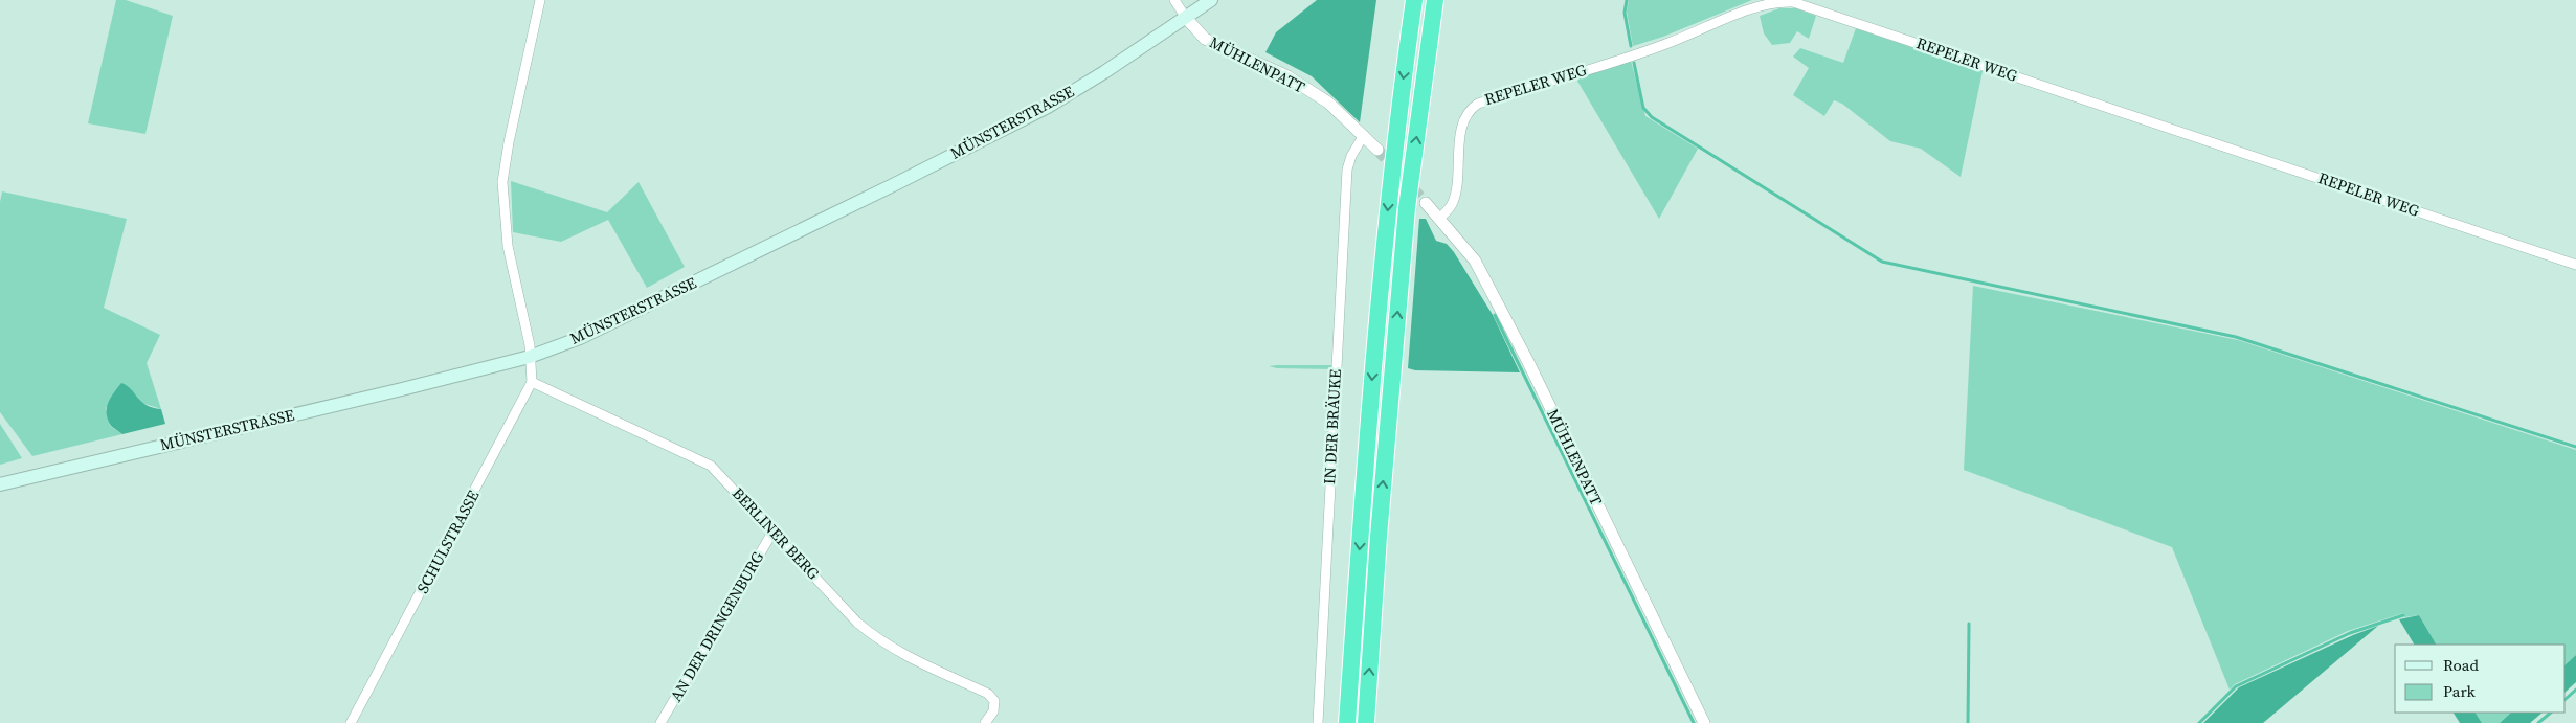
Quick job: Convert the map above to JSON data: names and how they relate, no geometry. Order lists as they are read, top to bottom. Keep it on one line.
{"streets":{"main road":["MÜNSTERSTRASSE"],"street":["REPELER WEG","MÜHLENPATT","IN DER BRÄUKE","BERLINER BERG","SCHULSTRASSE","AN DER DRINGENBURG"]},"crossings":[["REPELER WEG","MÜHLENPATT"],["MÜHLENPATT","MÜNSTERSTRASSE"],["MÜHLENPATT","IN DER BRÄUKE"],["BERLINER BERG","SCHULSTRASSE"],["BERLINER BERG","AN DER DRINGENBURG"]],"legend":["Road","Park"]}
